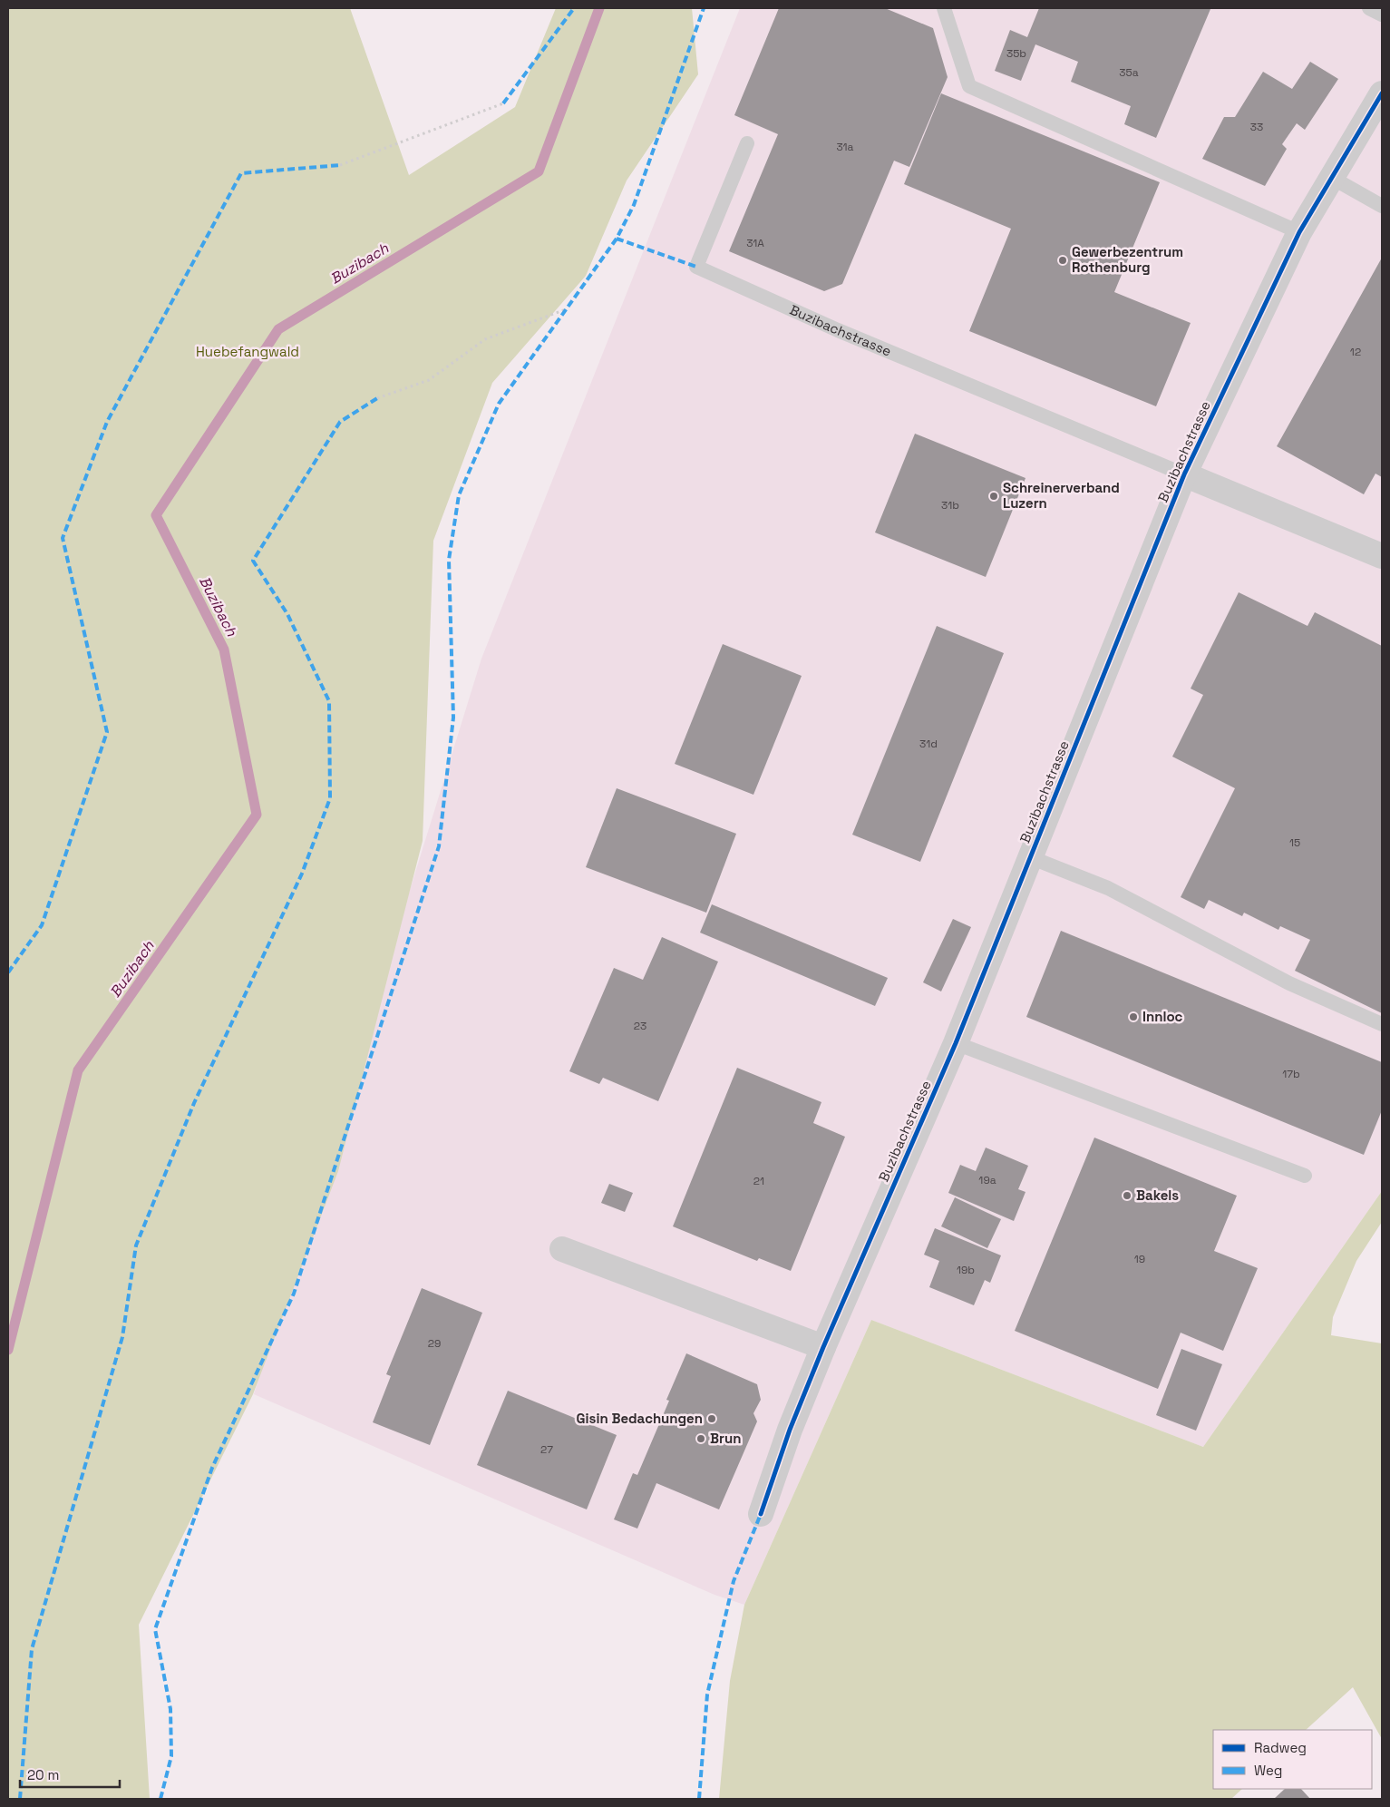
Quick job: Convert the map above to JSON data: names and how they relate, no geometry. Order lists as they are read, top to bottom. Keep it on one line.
{"streets":{"street":["Buzibachstrasse"]},"water":["Buzibach"],"parks":["Huebefangwald"],"places":["Gewerbezentrum Rothenburg","Schreinerverband Luzern","Innloc","Bakels","Gisin Bedachungen","Brun"],"house_numbers":["35b","35a","33","31a","31A","12","31b","31d","15","23","17b","19a","21","19","19b","29","27"],"legend":["Radweg","Weg"],"scale_bar":"20 m"}
